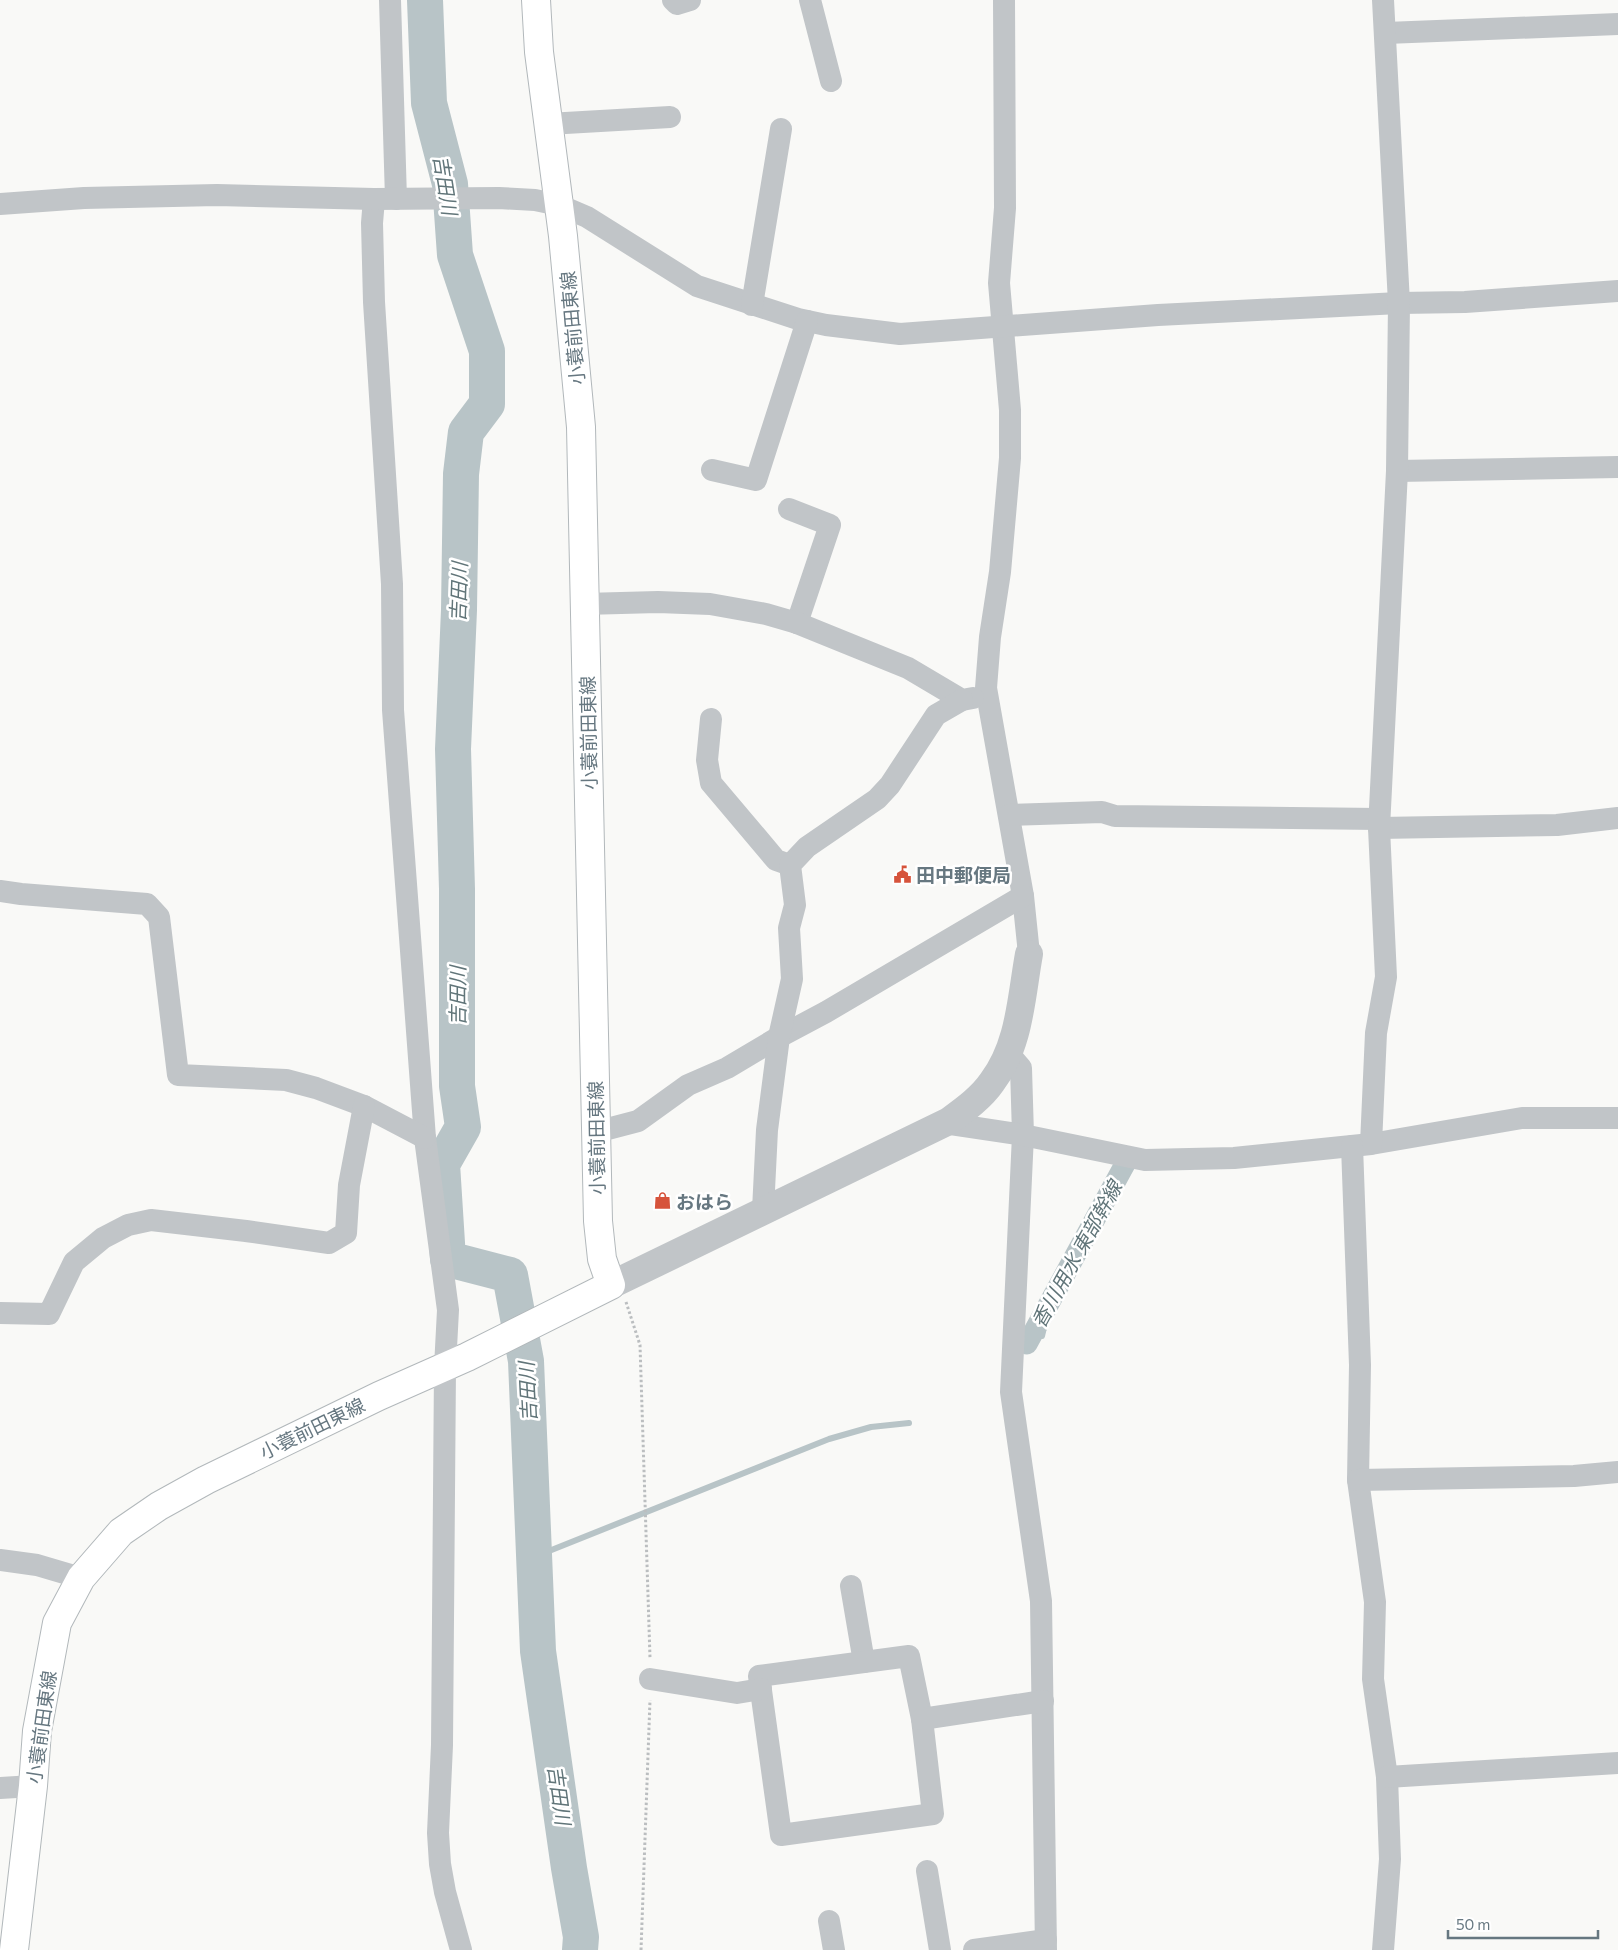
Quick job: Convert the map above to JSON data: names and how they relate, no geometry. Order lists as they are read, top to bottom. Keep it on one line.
{"streets":{"main road":["小蓑前田東線"]},"water":["吉田川","香川用水 東部幹線"],"places":{"public building":["田中郵便局"],"shop":["おはら"]},"scale_bar":"50 m"}
